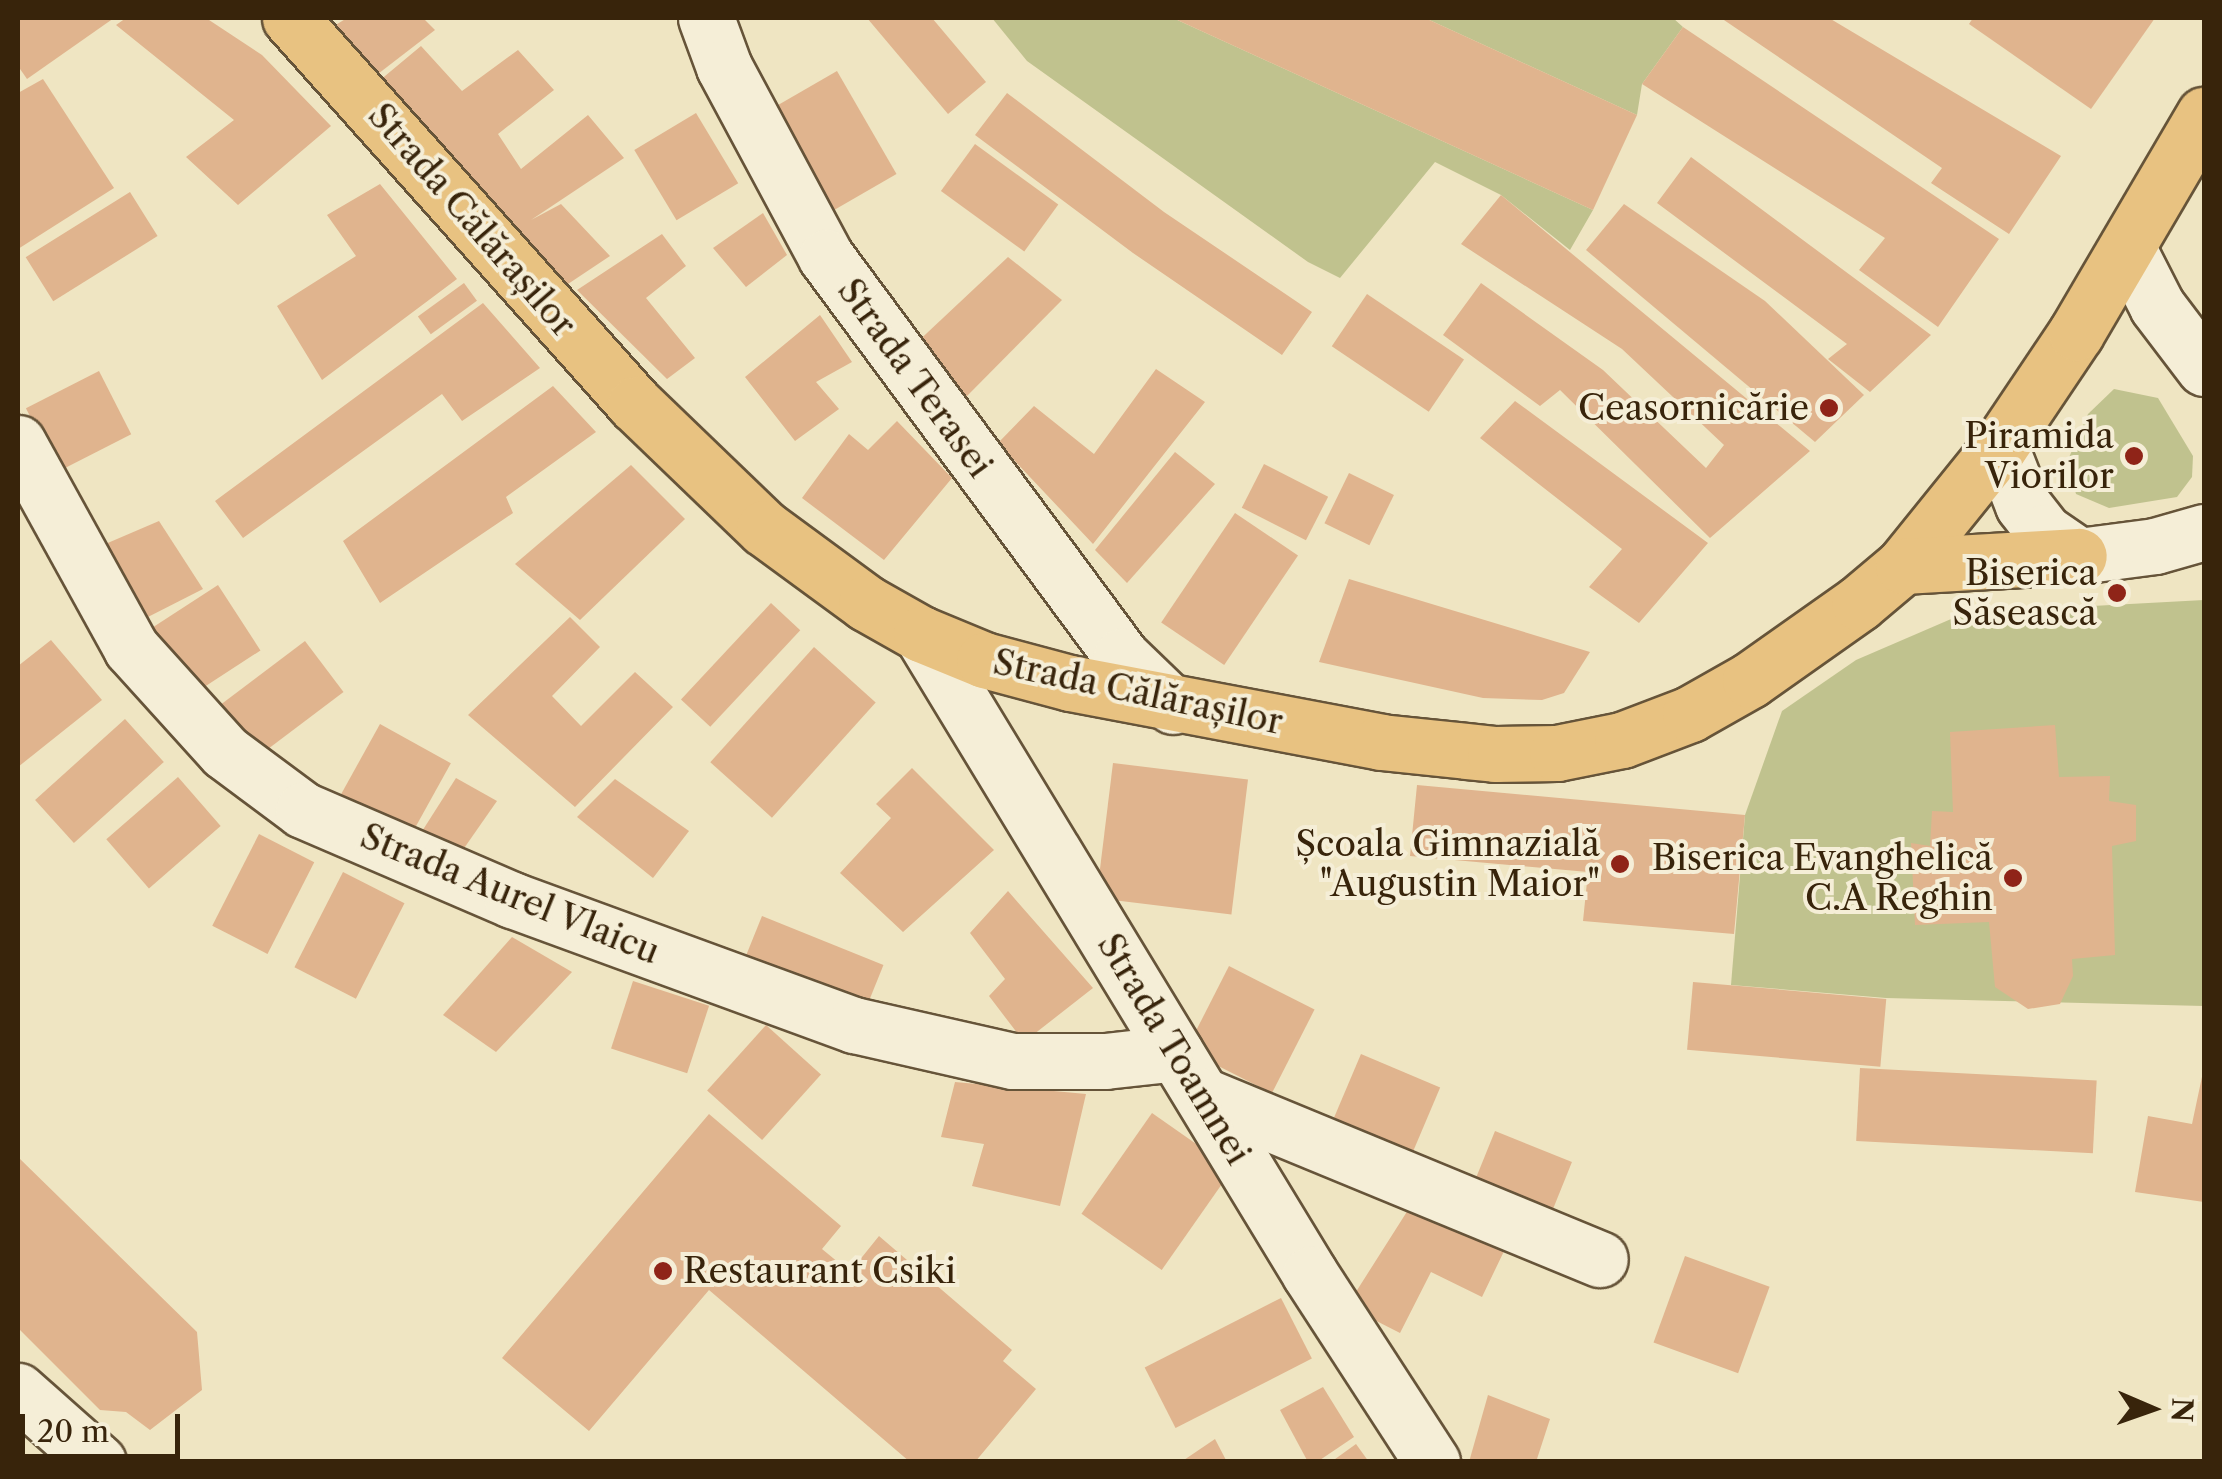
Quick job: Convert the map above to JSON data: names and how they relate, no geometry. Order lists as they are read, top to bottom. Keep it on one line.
{"streets":{"main road":["Strada Călărașilor"],"street":["Strada Terasei","Strada Aurel Vlaicu","Strada Toamnei"]},"crossings":[["Strada Călărașilor","Strada Terasei"],["Strada Călărașilor","Strada Toamnei"],["Strada Aurel Vlaicu","Strada Toamnei"]],"places":["Ceasornicărie","Piramida Viorilor","Biserica Săsească","Școala Gimnazială \"Augustin Maior\"","Biserica Evanghelică C.A Reghin","Restaurant Csiki"],"scale_bar":"20 m","north":"right"}
